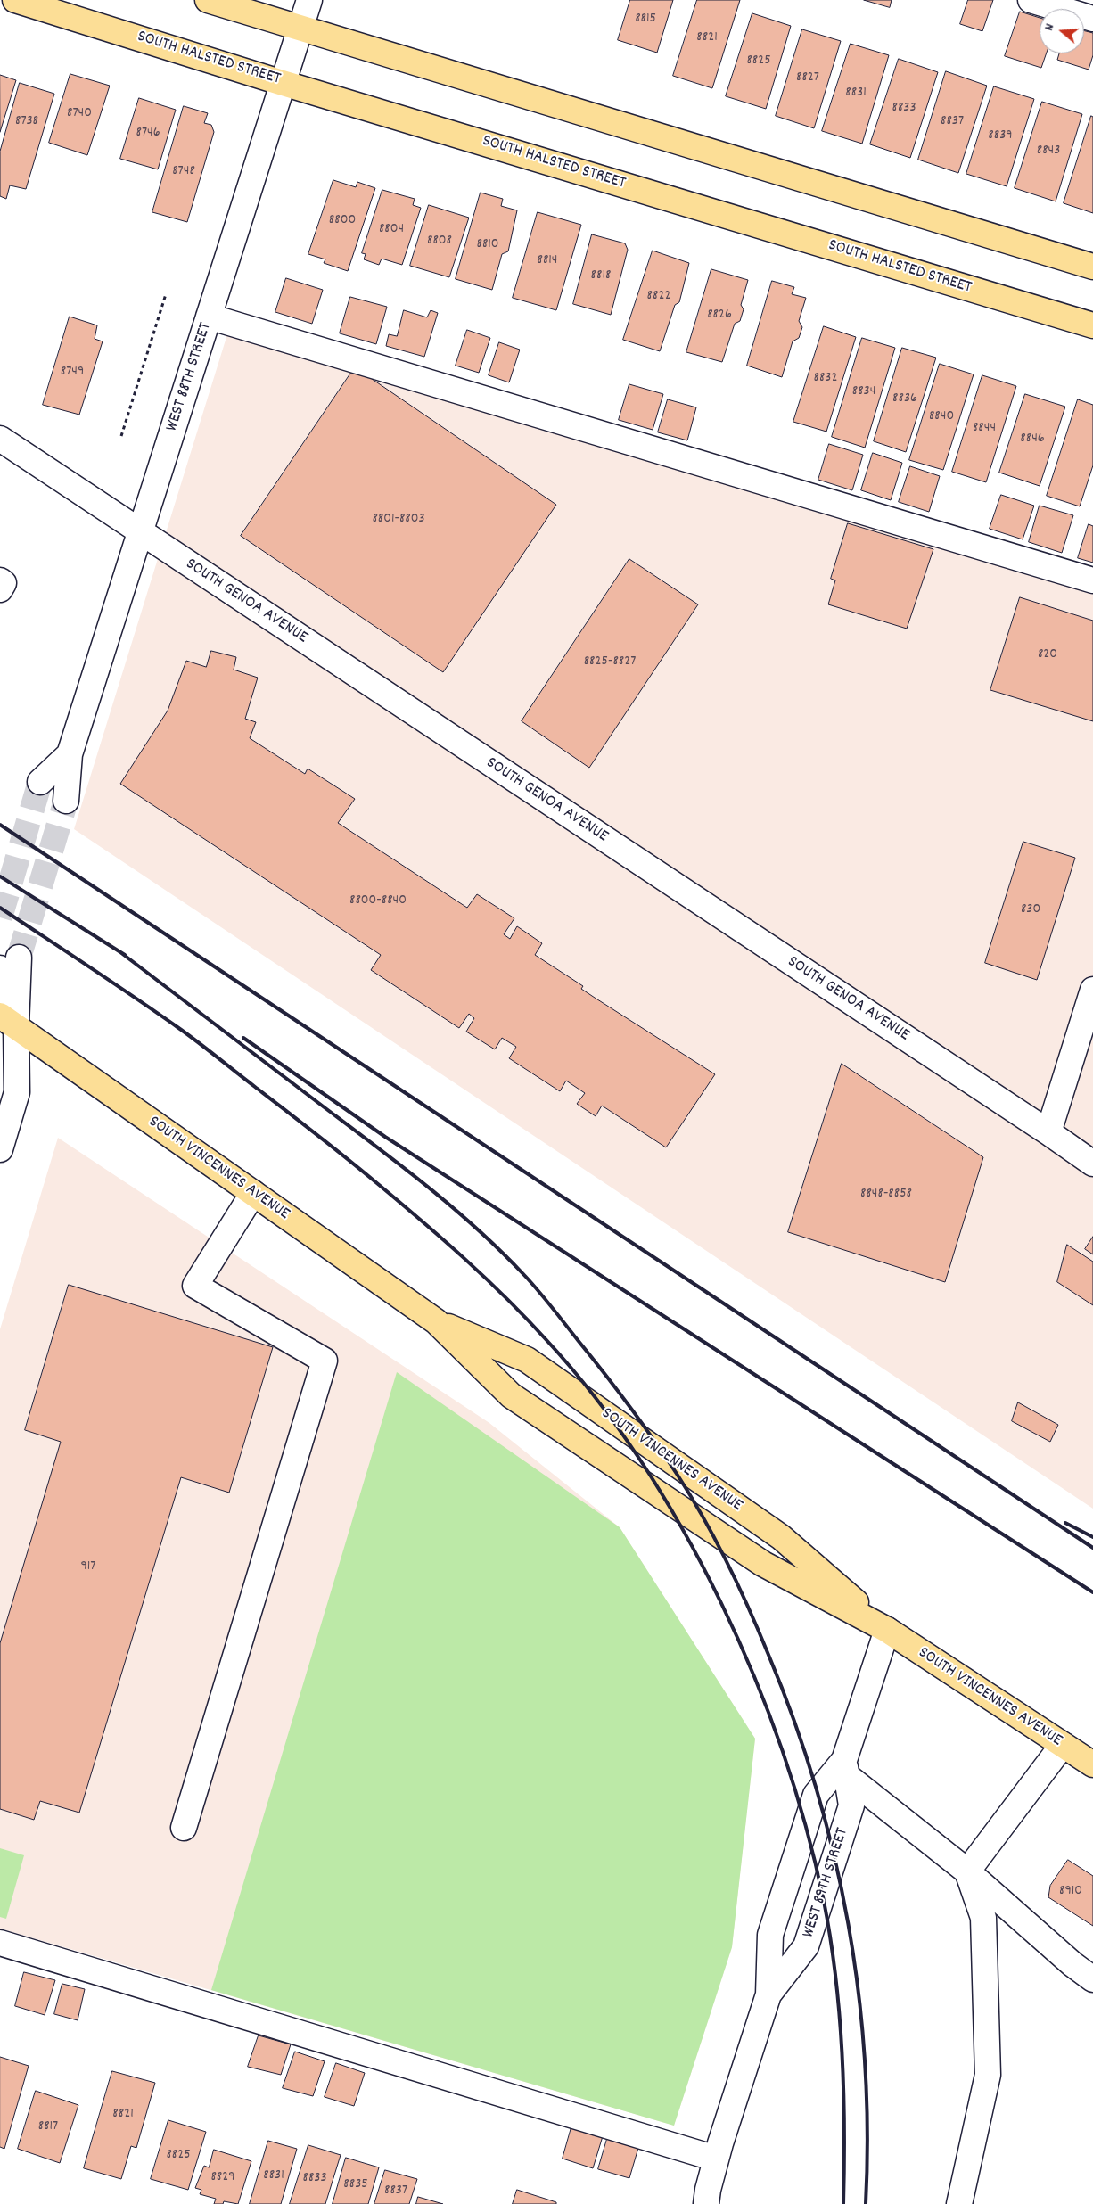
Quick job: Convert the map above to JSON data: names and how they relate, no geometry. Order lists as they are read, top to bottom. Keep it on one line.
{"streets":{"main road":["SOUTH HALSTED STREET","SOUTH VINCENNES AVENUE"],"street":["WEST 88TH STREET","SOUTH GENOA AVENUE","WEST 89TH STREET"]},"crossings":[["SOUTH HALSTED STREET","WEST 88TH STREET"],["WEST 88TH STREET","SOUTH GENOA AVENUE"],["SOUTH VINCENNES AVENUE","WEST 89TH STREET"]],"house_numbers":["8815","8821","8825","8827","8831","8833","8740","8738","8837","8746","8839","8843","8748","8800","8804","8808","8810","8814","8818","8822","8826","8749","8832","8834","8836","8840","8844","8846","8801-8803","820","8825-8827","8800-8840","830","8848-8858","917","8910","8821","8817","8825","8831","8829","8833","8835","8837"],"north":"left"}
